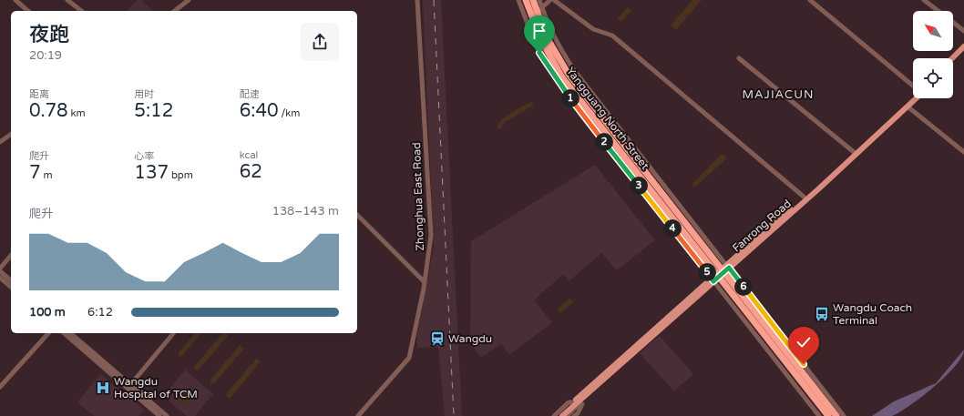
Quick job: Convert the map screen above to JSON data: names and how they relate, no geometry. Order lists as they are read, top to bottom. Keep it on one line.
{"streets":{"highway":["Yangguang North Street"],"main road":["Fanrong Road"],"street":["Zhonghua East Road"]},"crossings":[["Yangguang North Street","Fanrong Road"]],"districts":["MAJIACUN"],"places":{"bus stop":["Wangdu Coach Terminal"],"station":["Wangdu"],"hospital":["Wangdu Hospital of TCM"]},"north":"top left","page":{"heading":["夜跑","20:19"],"stats":[["距离","0.78 km"],["用时","5:12"],["配速","6:40 /km"],["爬升","7 m"],["心率","137 bpm"],["kcal","62"]],"pins":["1","2","3","4","5","6"],"chart":["爬升","138–143 m"],"list":[{"name":"100 m","note":"6:12"}]}}
